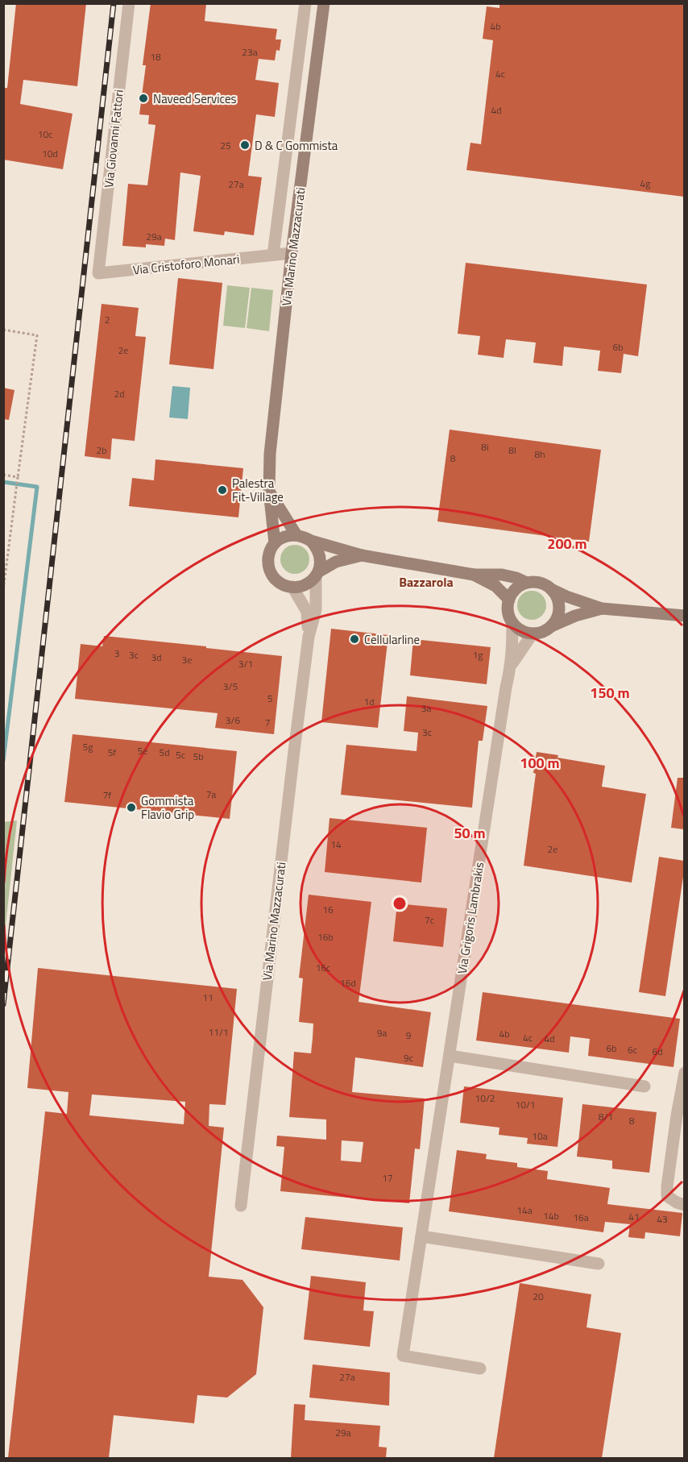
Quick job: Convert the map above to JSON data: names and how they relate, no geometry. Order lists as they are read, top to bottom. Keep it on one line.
{"streets":{"street":["Via Giovanni Fattori","Via Marino Mazzacurati","Via Cristoforo Monari","Via Grigoris Lambrakis"]},"crossings":[["Via Giovanni Fattori","Via Cristoforo Monari"],["Via Marino Mazzacurati","Via Cristoforo Monari"]],"districts":["Bazzarola"],"places":["Naveed Services","D & C Gommista","Palestra Fit-Village","Cellularline","Gommista Flavio Grip"],"house_numbers":["4b","23a","18","4c","4d","10c","25","10d","4g","27a","29a","2","6b","2e","2d","8i","2b","8l","8h","8","3","3c","1g","3d","3e","3/1","3/5","5","1d","3a","3/6","7","3c","5g","5e","5f","5d","5c","5b","7a","7f","14","2e","16","7c","16b","16c","16d","11","11/1","9a","4b","9","4c","4d","6b","6c","6d","9c","10/2","10/1","8/1","8","10a","17","14a","14b","41","16a","43","20","27a","29a"],"rings":["200 m","150 m","100 m","50 m"]}
